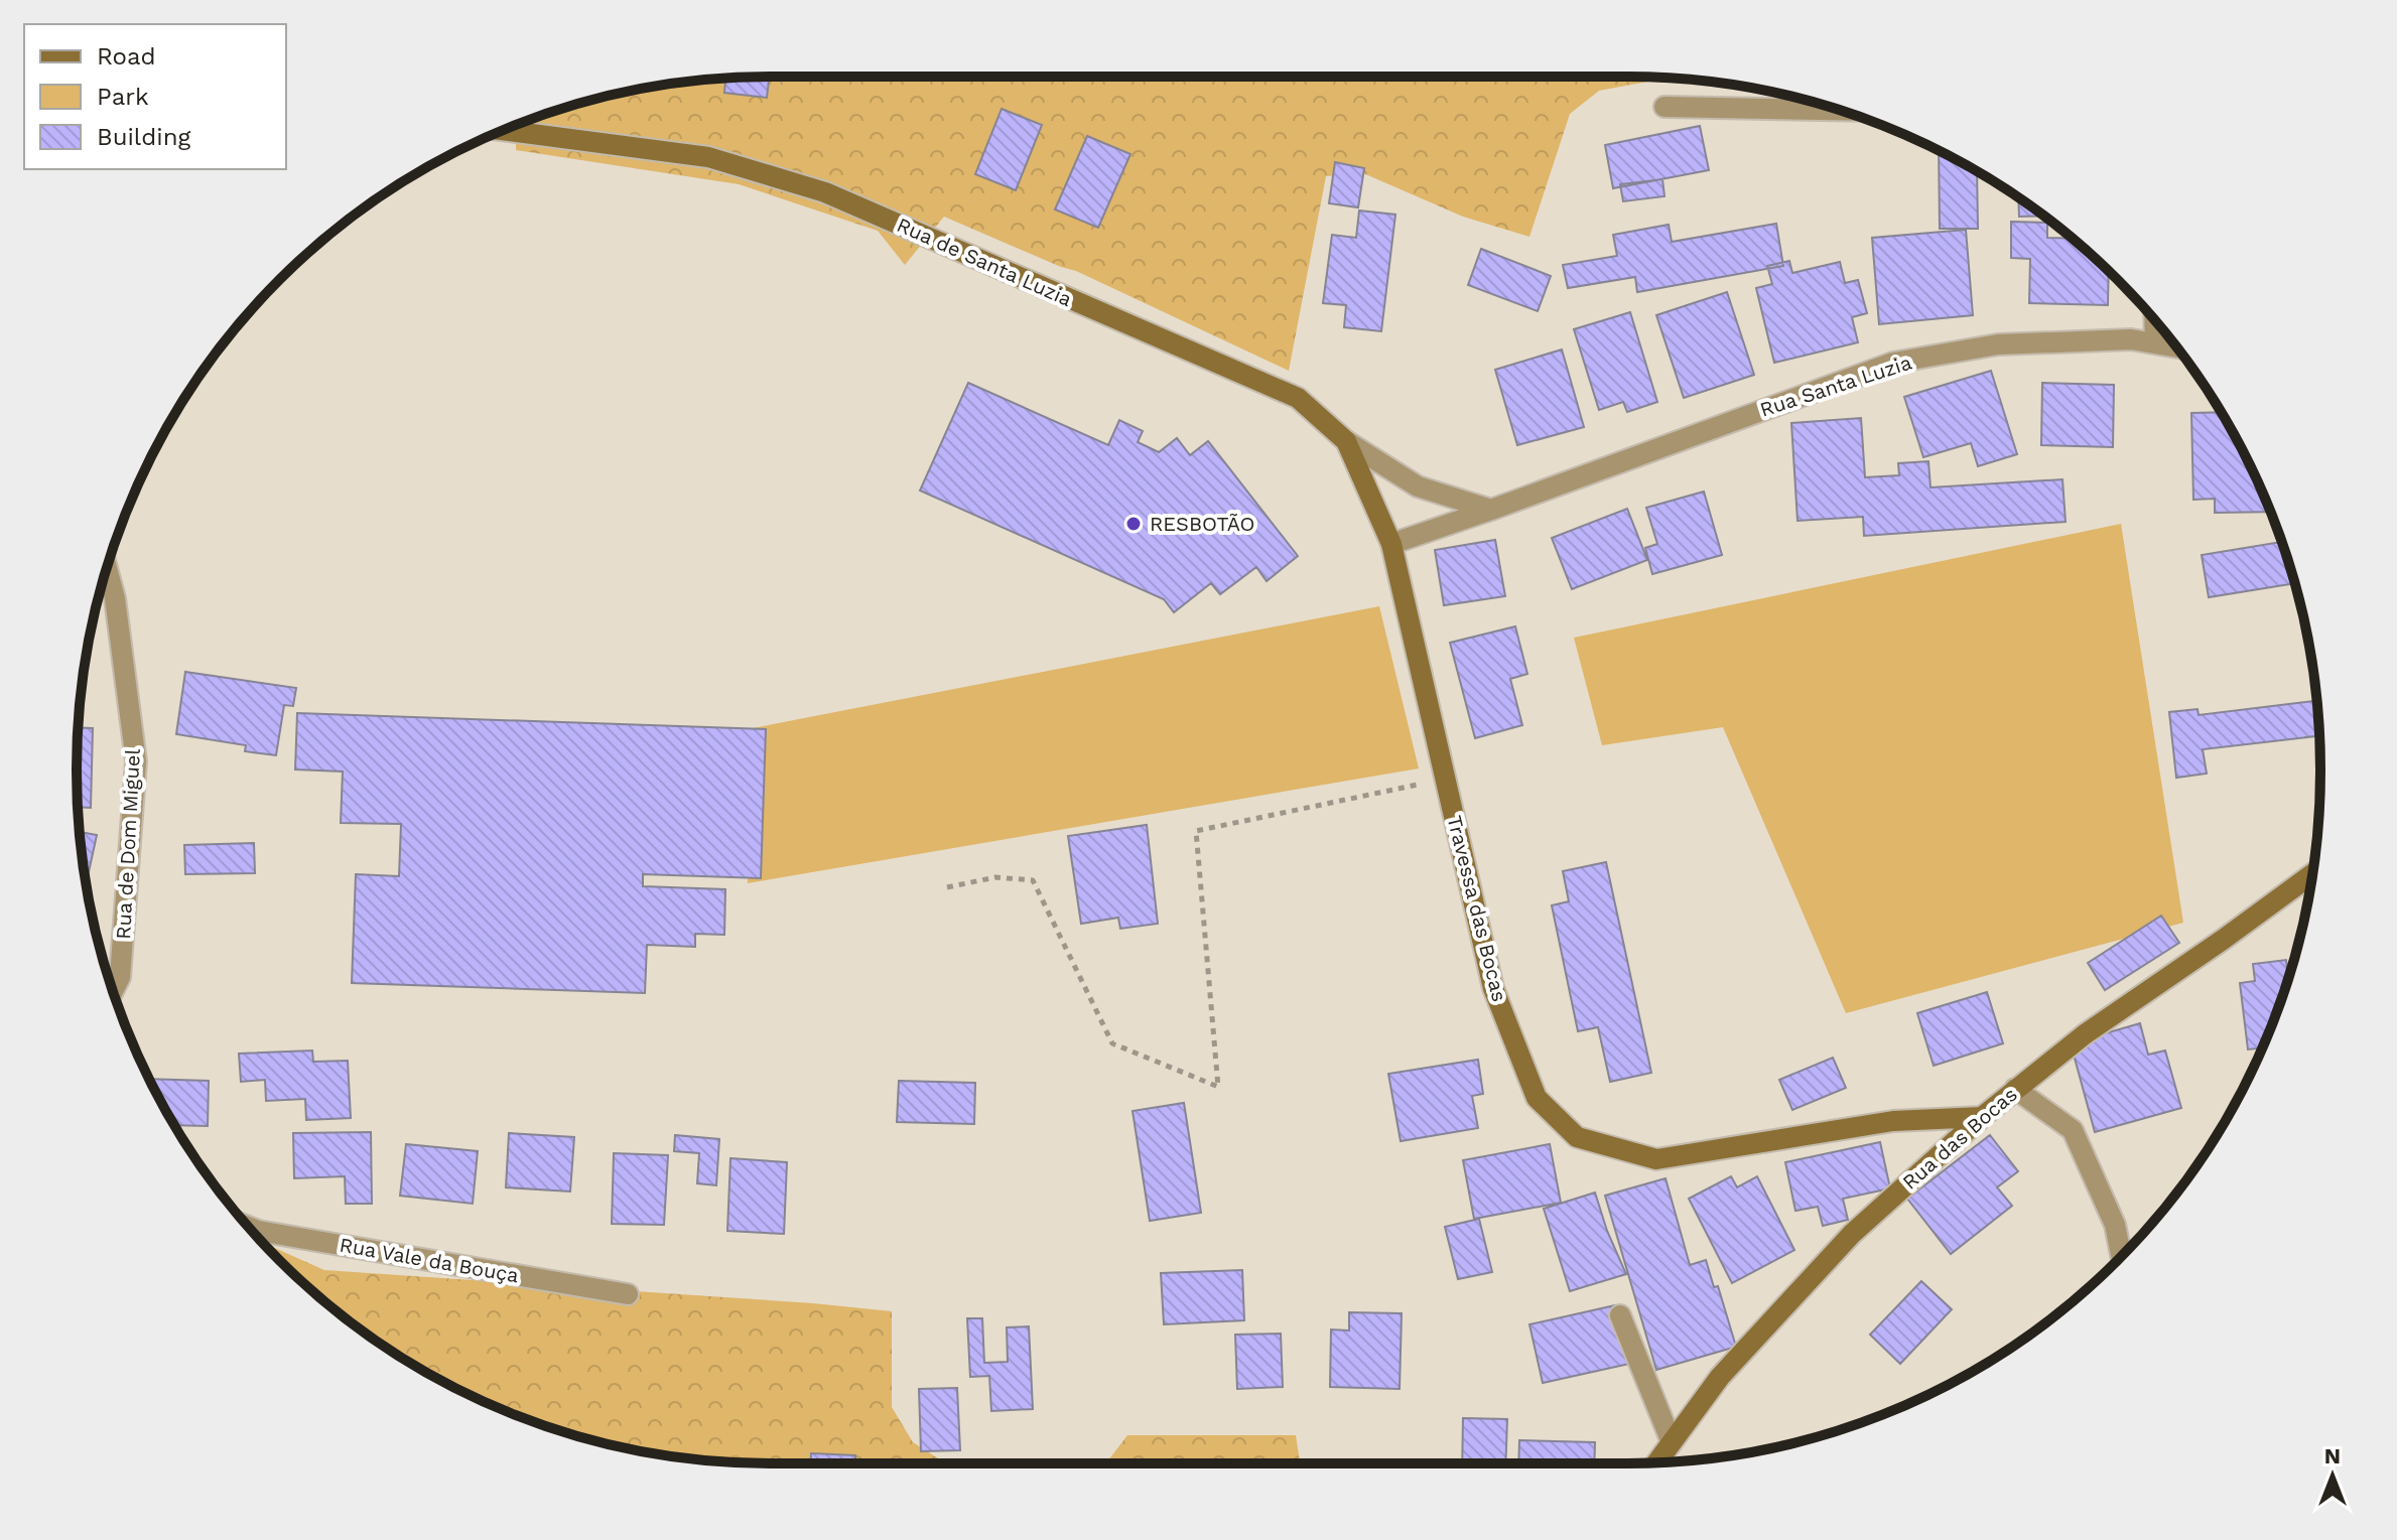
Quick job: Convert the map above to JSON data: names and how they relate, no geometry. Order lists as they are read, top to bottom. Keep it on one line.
{"streets":{"street":["Rua de Santa Luzia","Rua Santa Luzia","Rua de Dom Miguel","Travessa das Bocas","Rua das Bocas","Rua Vale da Bouça"]},"crossings":[["Rua de Santa Luzia","Rua Santa Luzia"],["Rua de Santa Luzia","Travessa das Bocas"],["Rua Santa Luzia","Travessa das Bocas"],["Travessa das Bocas","Rua das Bocas"]],"places":["RESBOTÃO"],"legend":["Road","Park","Building"],"north":"top"}
